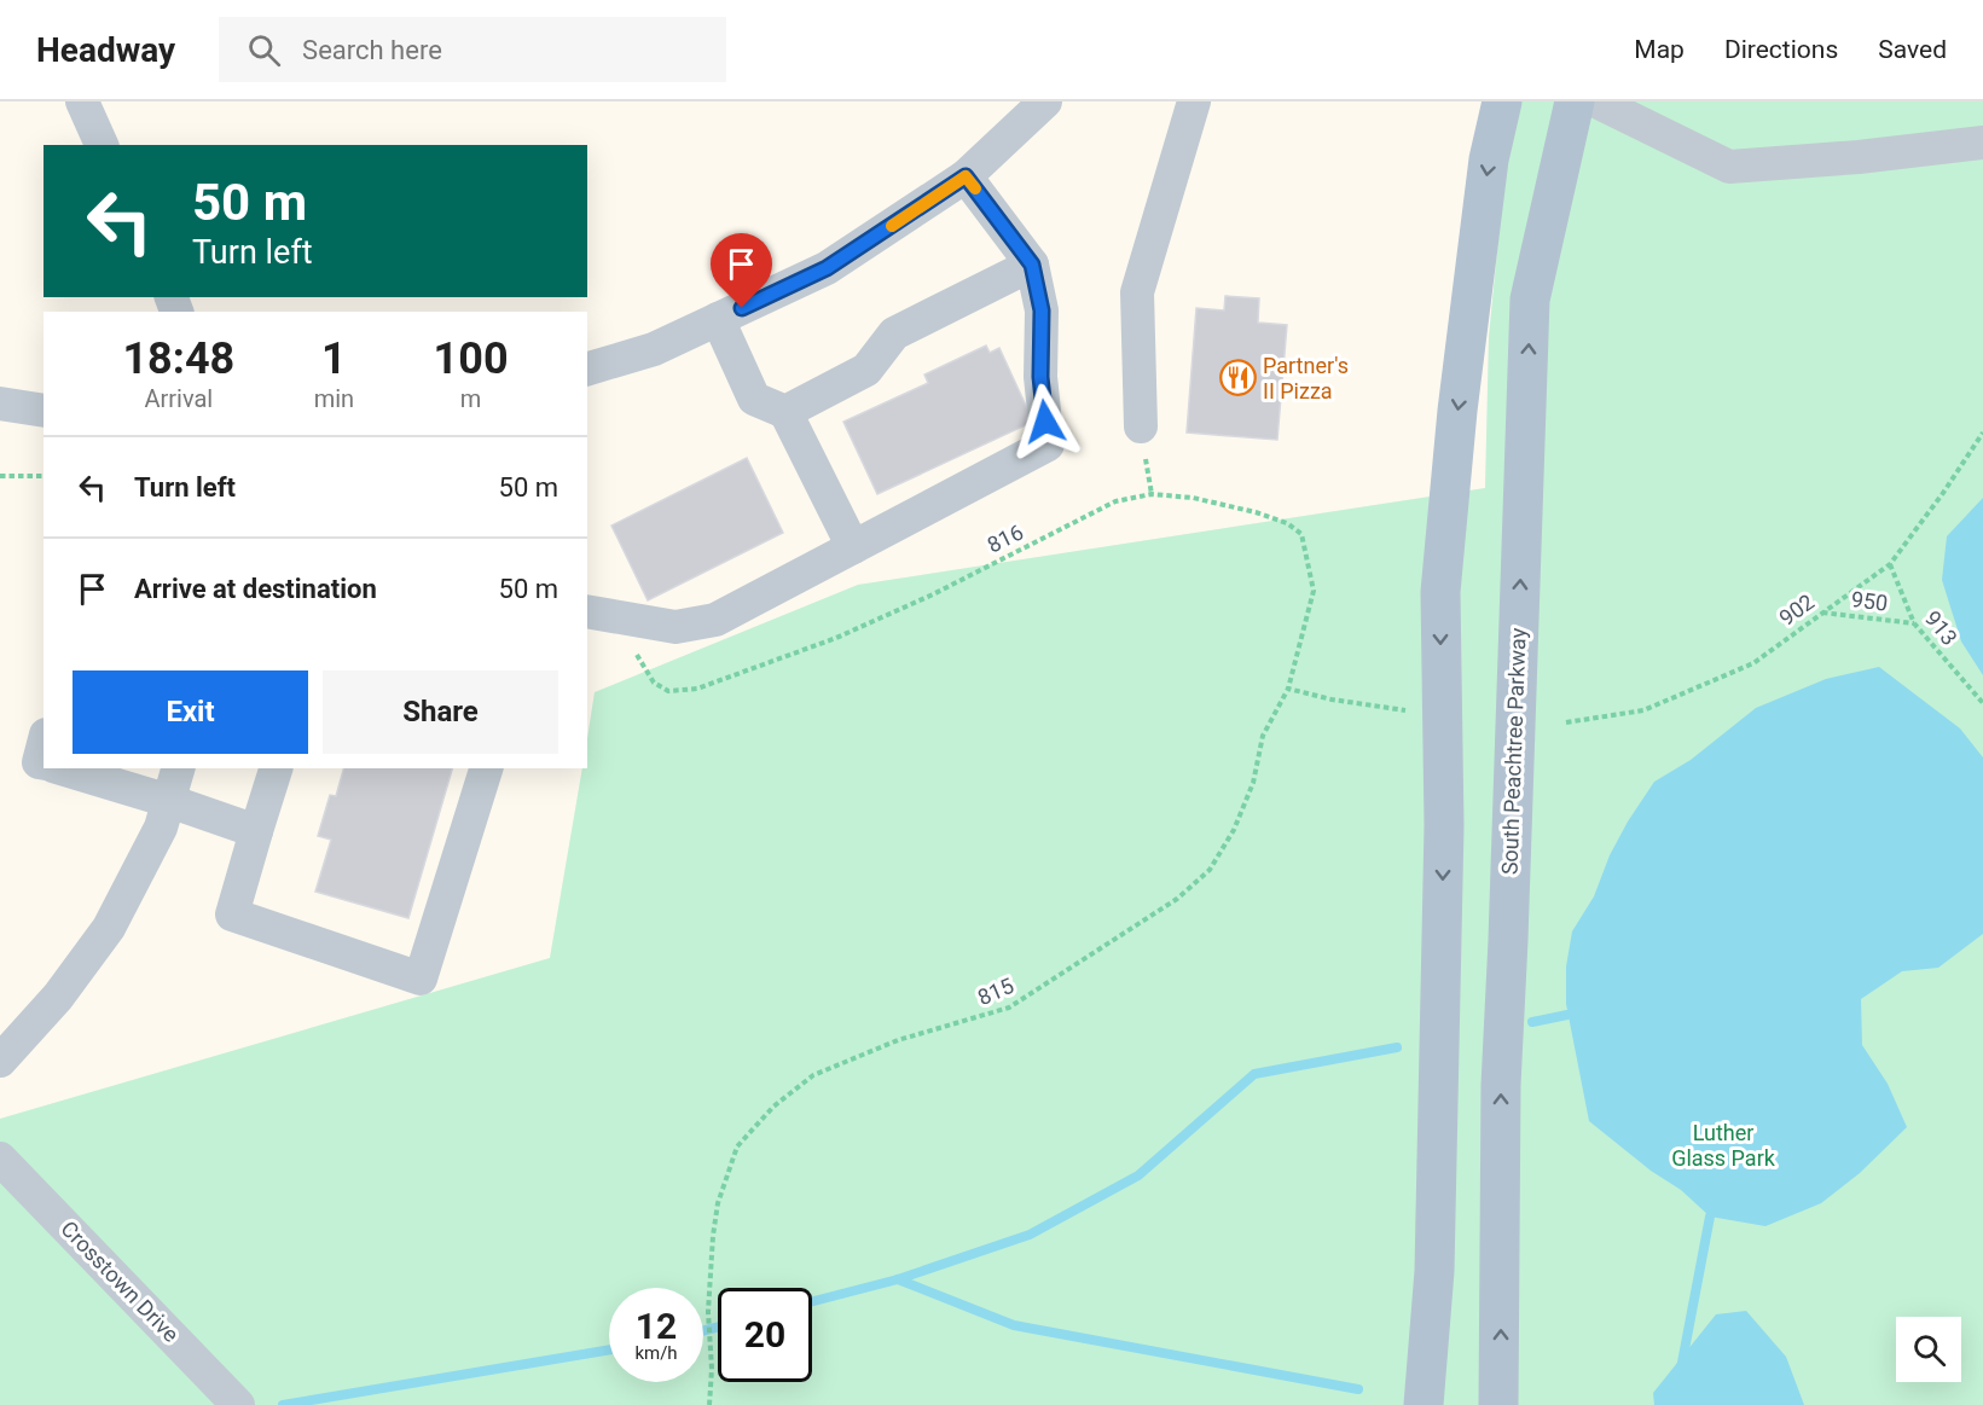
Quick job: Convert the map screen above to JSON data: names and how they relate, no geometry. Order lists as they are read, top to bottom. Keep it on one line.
{"streets":{"main road":["South Peachtree Parkway"],"street":["Crosstown Drive"],"path":["816","950","902","913","815"]},"crossings":[["816","815"],["950","902"],["950","913"],["902","913"]],"parks":["Luther Glass Park"],"places":{"restaurant":["Partner's II Pizza"]},"page":{"header":"Headway","search":"Search here","nav":["Map","Directions","Saved"],"turn":["50 m","Turn left"],"eta":["18:48","Arrival","1","min","100","m"],"list":[{"name":"Turn left","value":"50 m"},{"name":"Arrive at destination","value":"50 m"}],"buttons":["Exit","Share"],"speed":"12 km/h","limit":"20"}}
